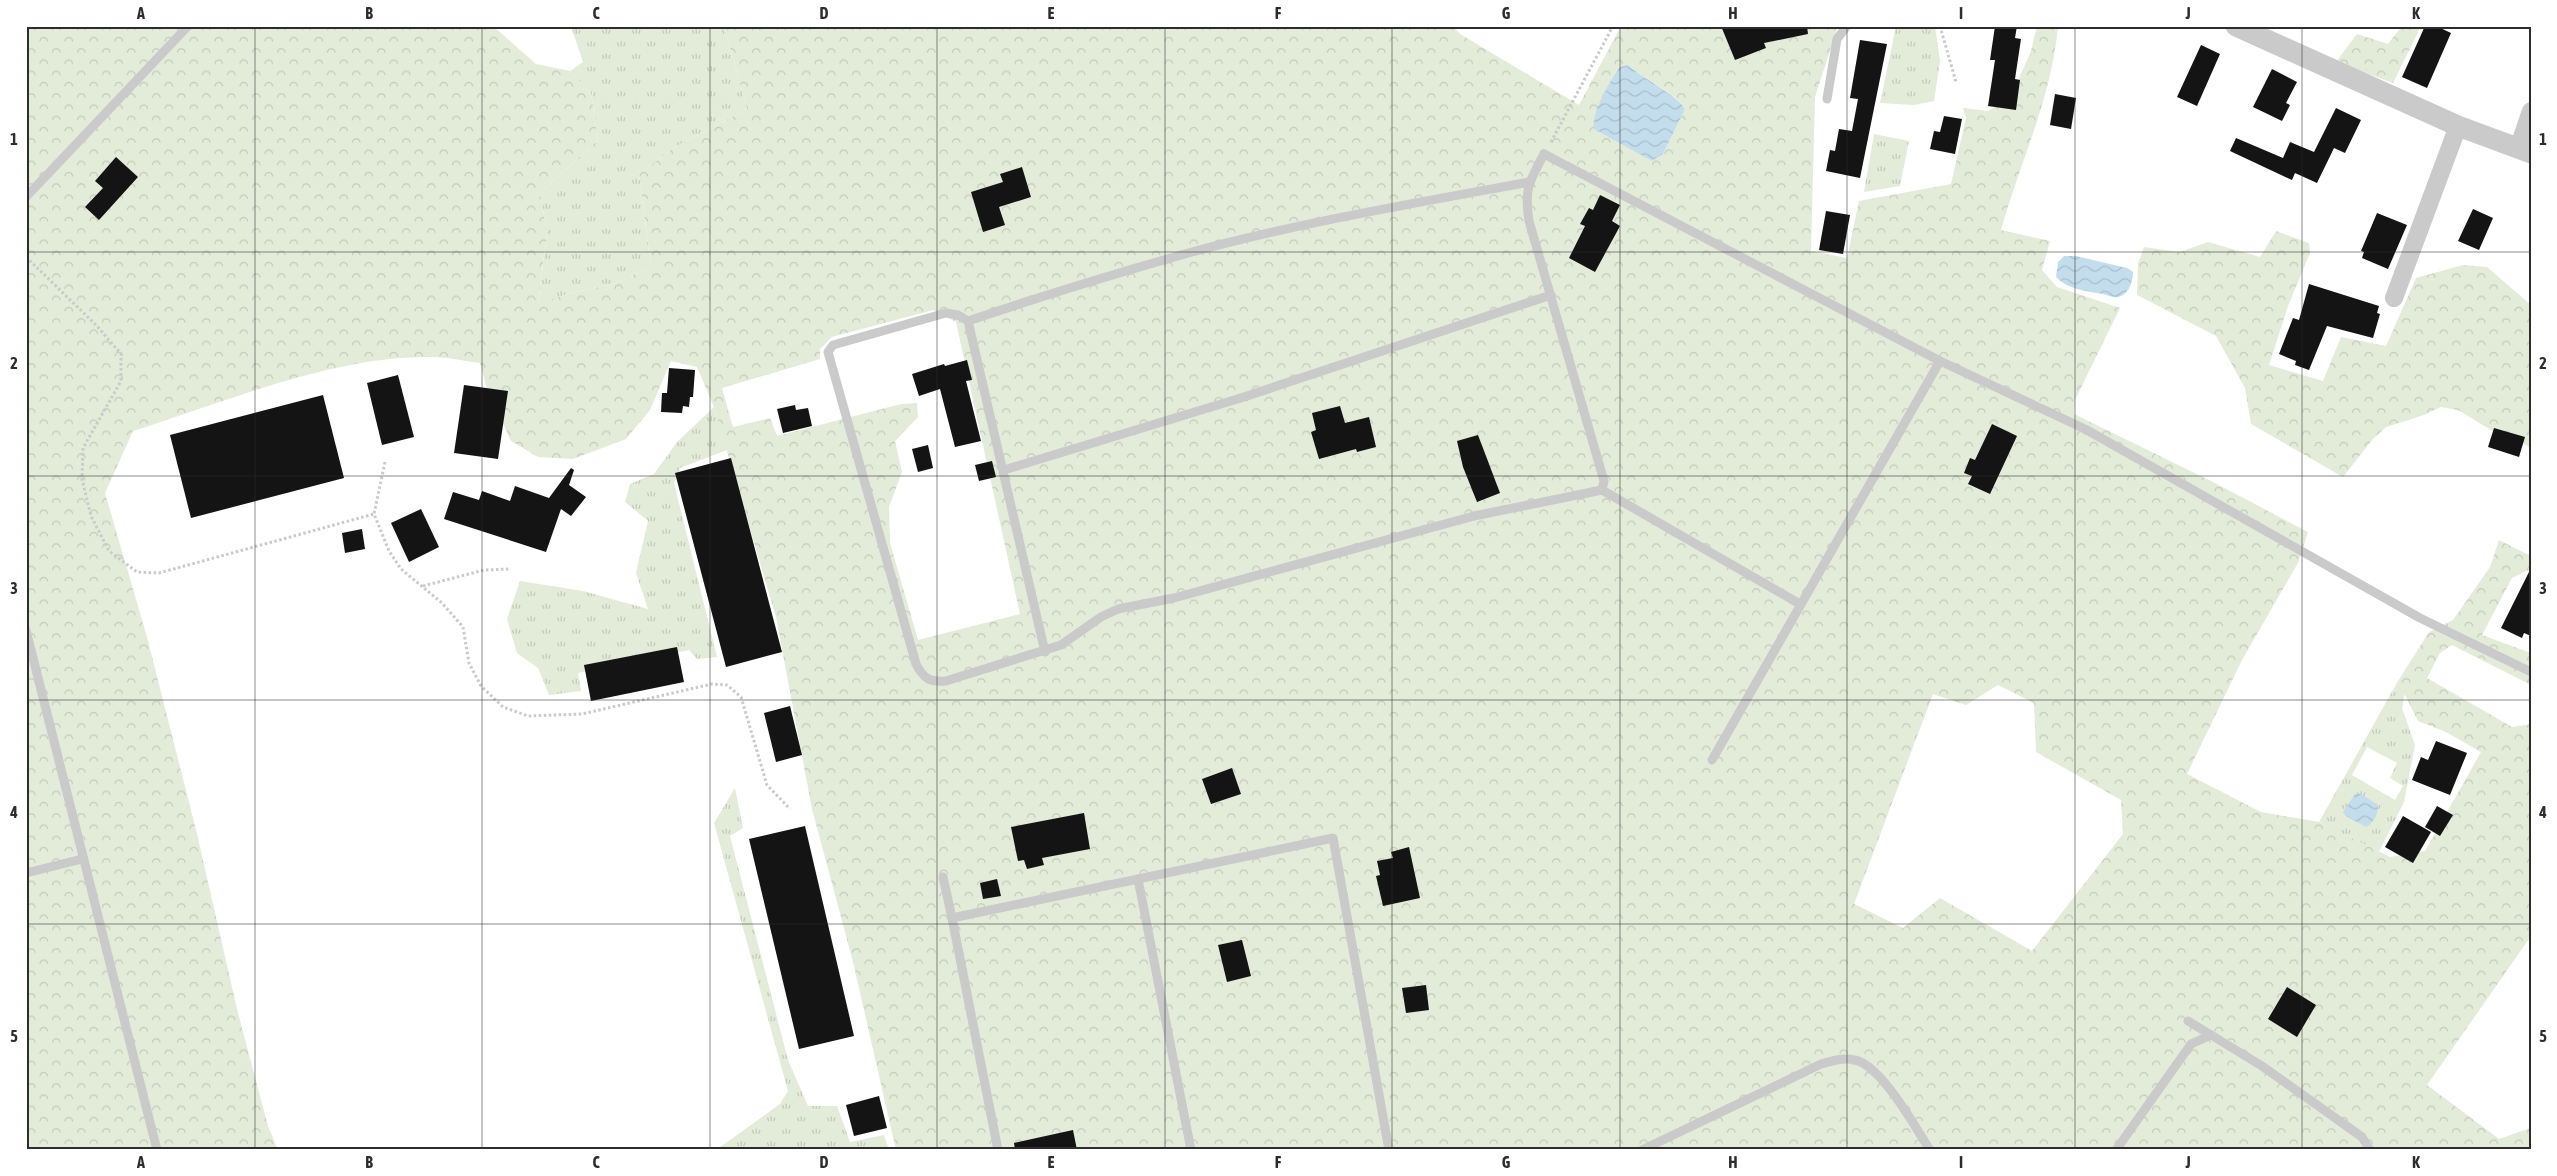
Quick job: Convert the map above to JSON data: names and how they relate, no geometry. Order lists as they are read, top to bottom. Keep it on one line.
{"grid":{"columns":["A","B","C","D","E","F","G","H","I","J","K"],"rows":["1","2","3","4","5"]}}
